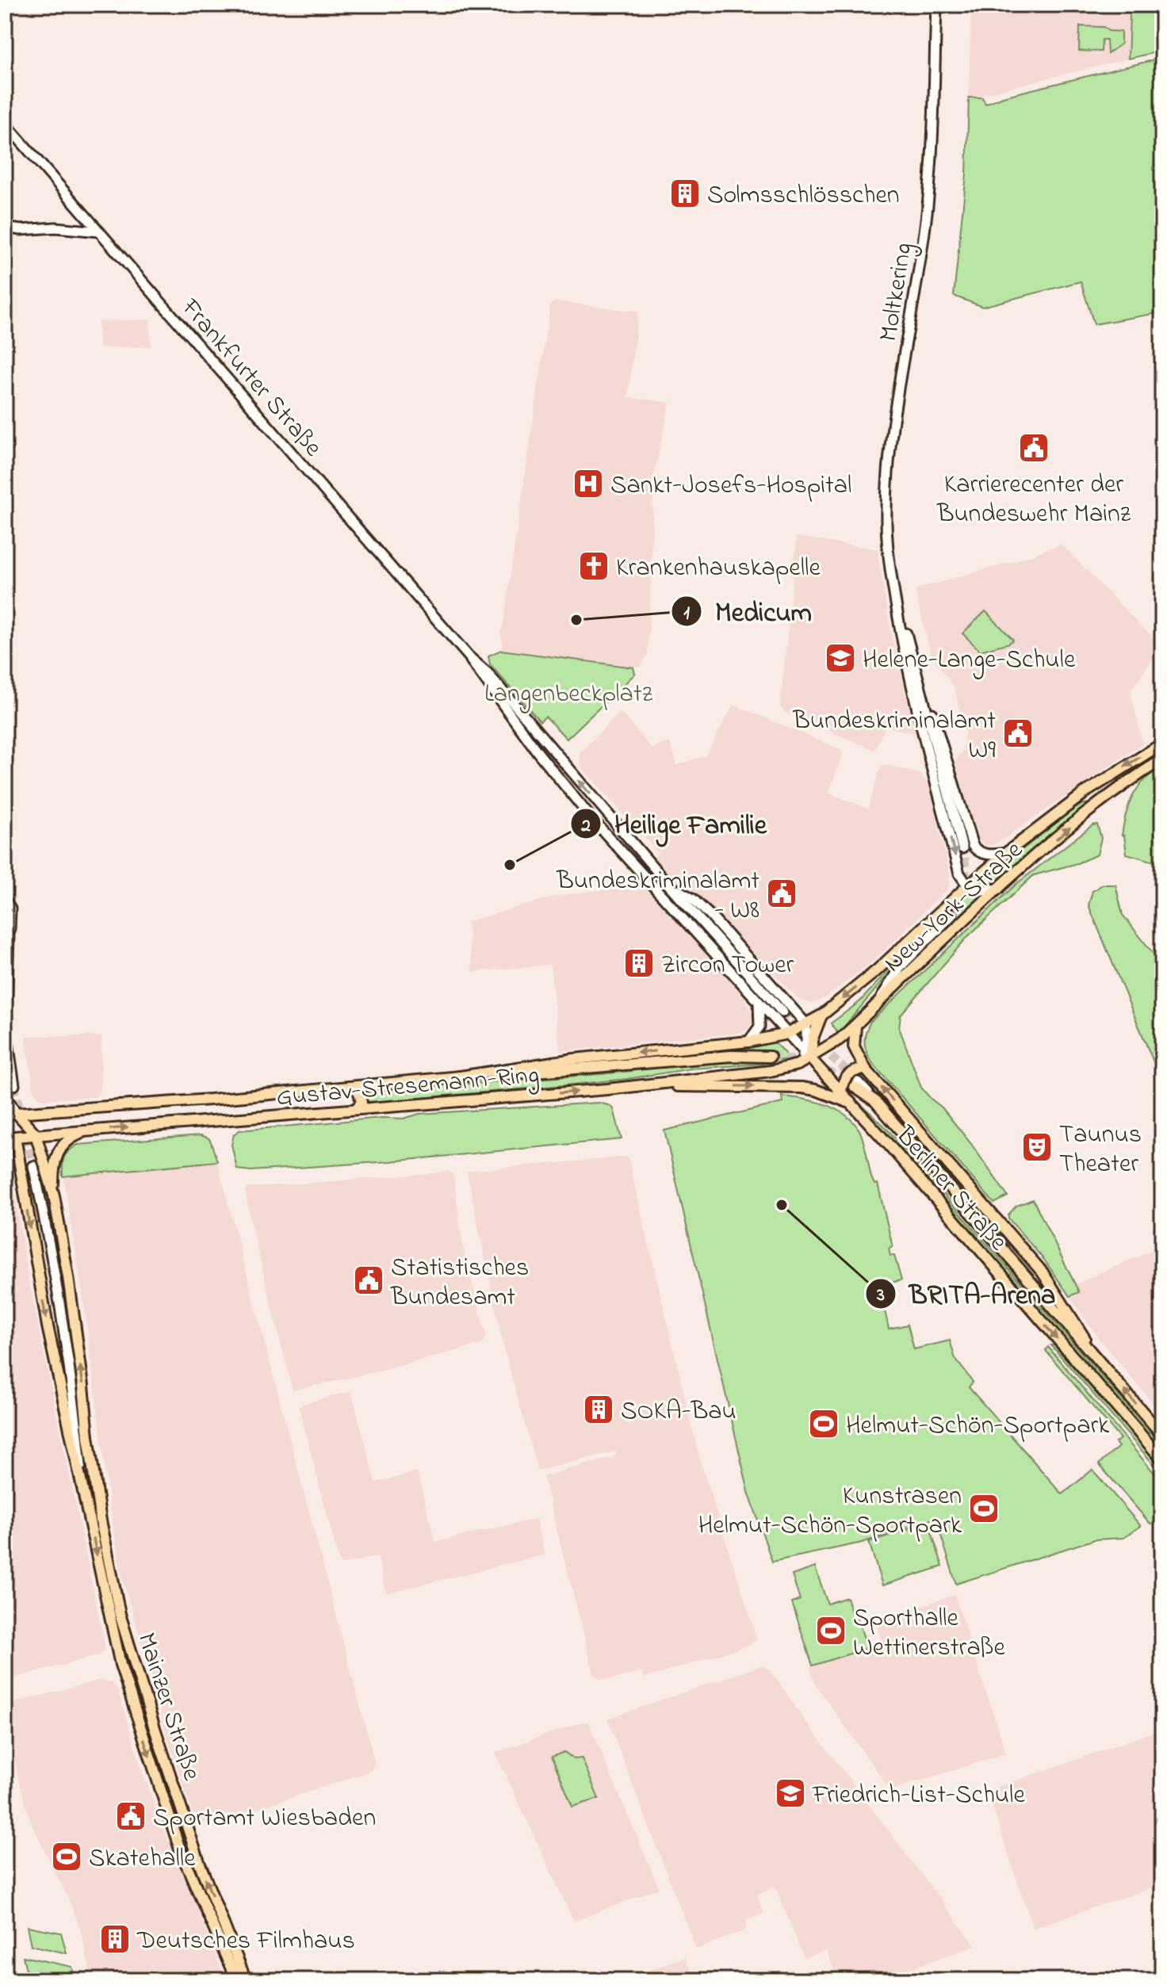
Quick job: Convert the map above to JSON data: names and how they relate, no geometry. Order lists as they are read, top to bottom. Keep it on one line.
{"streets":{"main road":["Moltkering","Frankfurter Straße","New-York-Straße","Gustav-Stresemann-Ring","Berliner Straße","Mainzer Straße"]},"crossings":[["Moltkering","New-York-Straße"],["Frankfurter Straße","New-York-Straße"],["Frankfurter Straße","Gustav-Stresemann-Ring"],["Frankfurter Straße","Berliner Straße"],["New-York-Straße","Gustav-Stresemann-Ring"],["New-York-Straße","Berliner Straße"],["Gustav-Stresemann-Ring","Berliner Straße"],["Gustav-Stresemann-Ring","Mainzer Straße"]],"parks":["Langenbeckplatz"],"places":{"building":["Solmsschlösschen","Zircon Tower","SOKA-Bau","Deutsches Filmhaus"],"public building":["Karrierecenter der Bundeswehr Mainz","Bundeskriminalamt W9","Bundeskriminalamt - W8","Statistisches Bundesamt","Sportamt Wiesbaden"],"hospital":["Sankt-Josefs-Hospital"],"church":["Krankenhauskapelle"],"other":["Medicum","Heilige Familie","BRITA-Arena"],"school or university":["Helene-Lange-Schule","Friedrich-List-Schule"],"theatre":["Taunus Theater"],"sports":["Helmut-Schön-Sportpark","Kunstrasen Helmut-Schön-Sportpark","Sporthalle Wettinerstraße","Skatehalle"]}}
